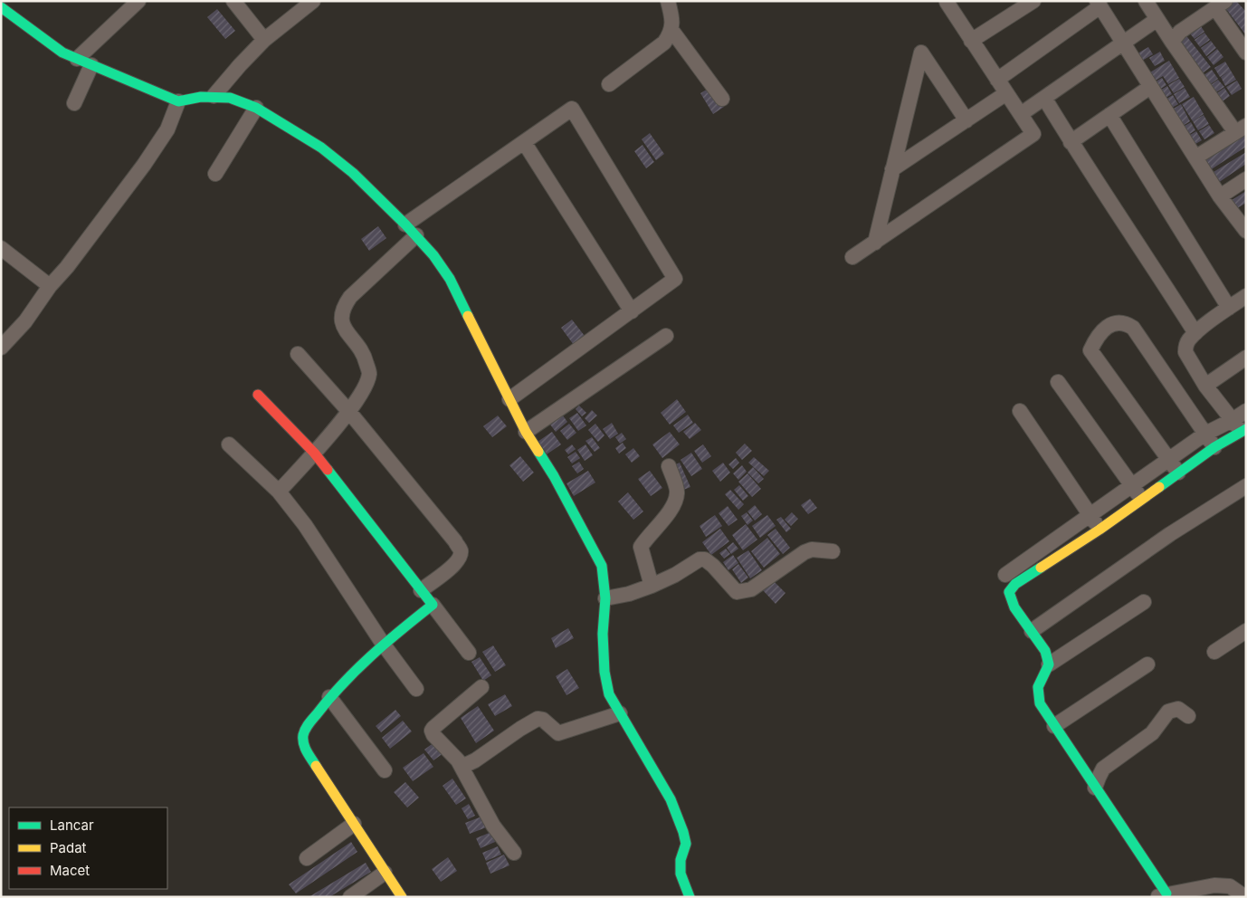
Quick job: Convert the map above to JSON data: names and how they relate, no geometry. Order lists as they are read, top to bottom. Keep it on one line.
{"legend":["Lancar","Padat","Macet"]}
